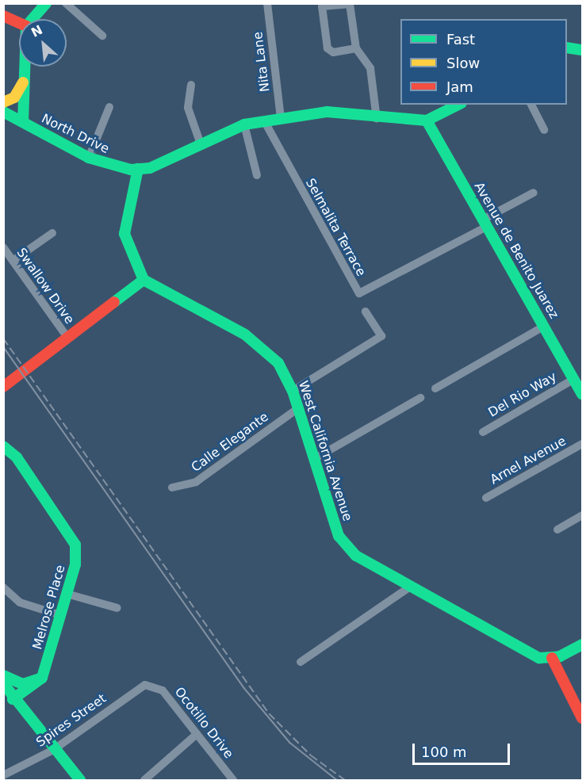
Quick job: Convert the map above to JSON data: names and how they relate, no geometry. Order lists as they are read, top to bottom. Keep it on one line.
{"streets":{"street":["Nita Lane","North Drive","Selmalita Terrace","Avenue de Benito Juarez","Swallow Drive","Del Rio Way","Calle Elegante","West California Avenue","Arnel Avenue","Melrose Place","Spires Street","Ocotillo Drive"]},"crossings":[["Selmalita Terrace","Avenue de Benito Juarez"],["Avenue de Benito Juarez","Del Rio Way"],["Calle Elegante","West California Avenue"],["Spires Street","Ocotillo Drive"]],"legend":["Fast","Slow","Jam"],"scale_bar":"100 m","north":"top left"}
